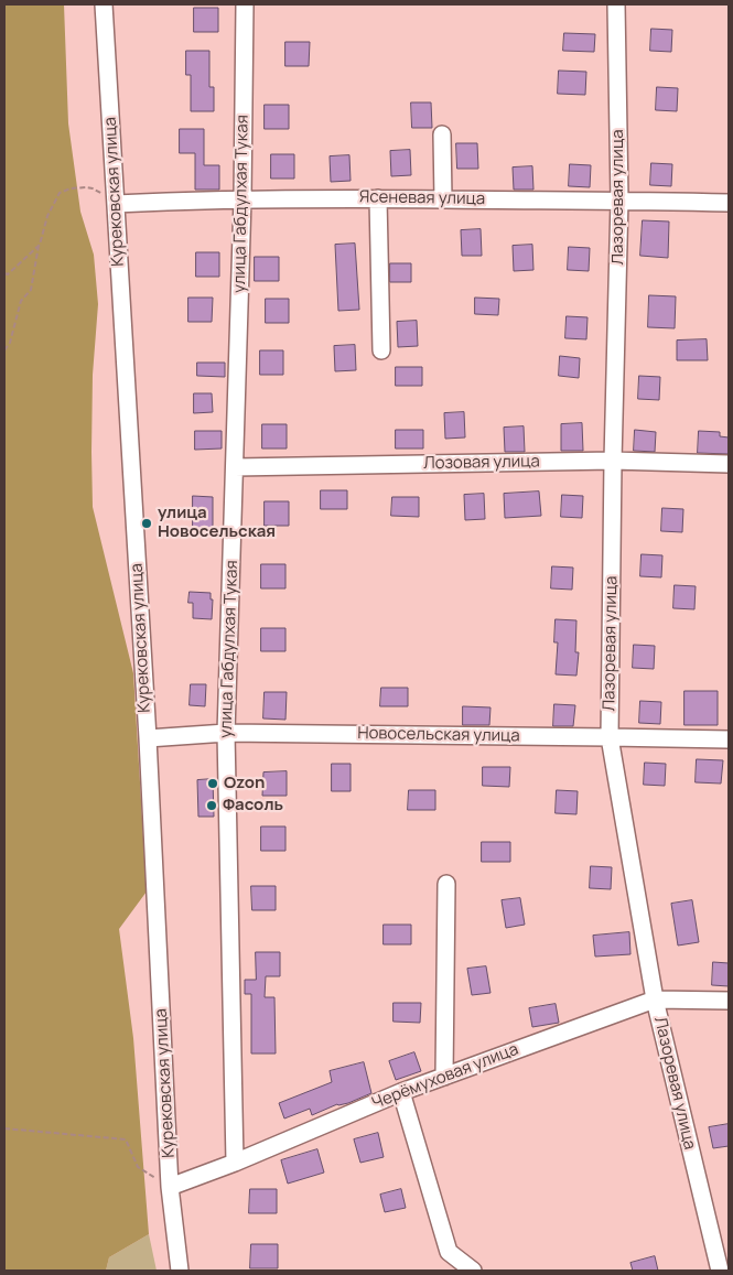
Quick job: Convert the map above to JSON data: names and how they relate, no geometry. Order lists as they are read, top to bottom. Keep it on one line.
{"streets":{"street":["Курековская улица","Лазоревая улица","Ясеневая улица","улица Габдулхая Тукая","Лозовая улица","Новосельская улица","Черёмуховая улица"]},"crossings":[["Курековская улица","Ясеневая улица"],["Курековская улица","Новосельская улица"],["Курековская улица","Черёмуховая улица"],["Лазоревая улица","Ясеневая улица"],["Лазоревая улица","Лозовая улица"],["Лазоревая улица","Новосельская улица"],["Лазоревая улица","Черёмуховая улица"],["Ясеневая улица","улица Габдулхая Тукая"],["улица Габдулхая Тукая","Лозовая улица"],["улица Габдулхая Тукая","Новосельская улица"],["улица Габдулхая Тукая","Черёмуховая улица"]],"places":["улица Новосельская","Ozon","Фасоль"]}
